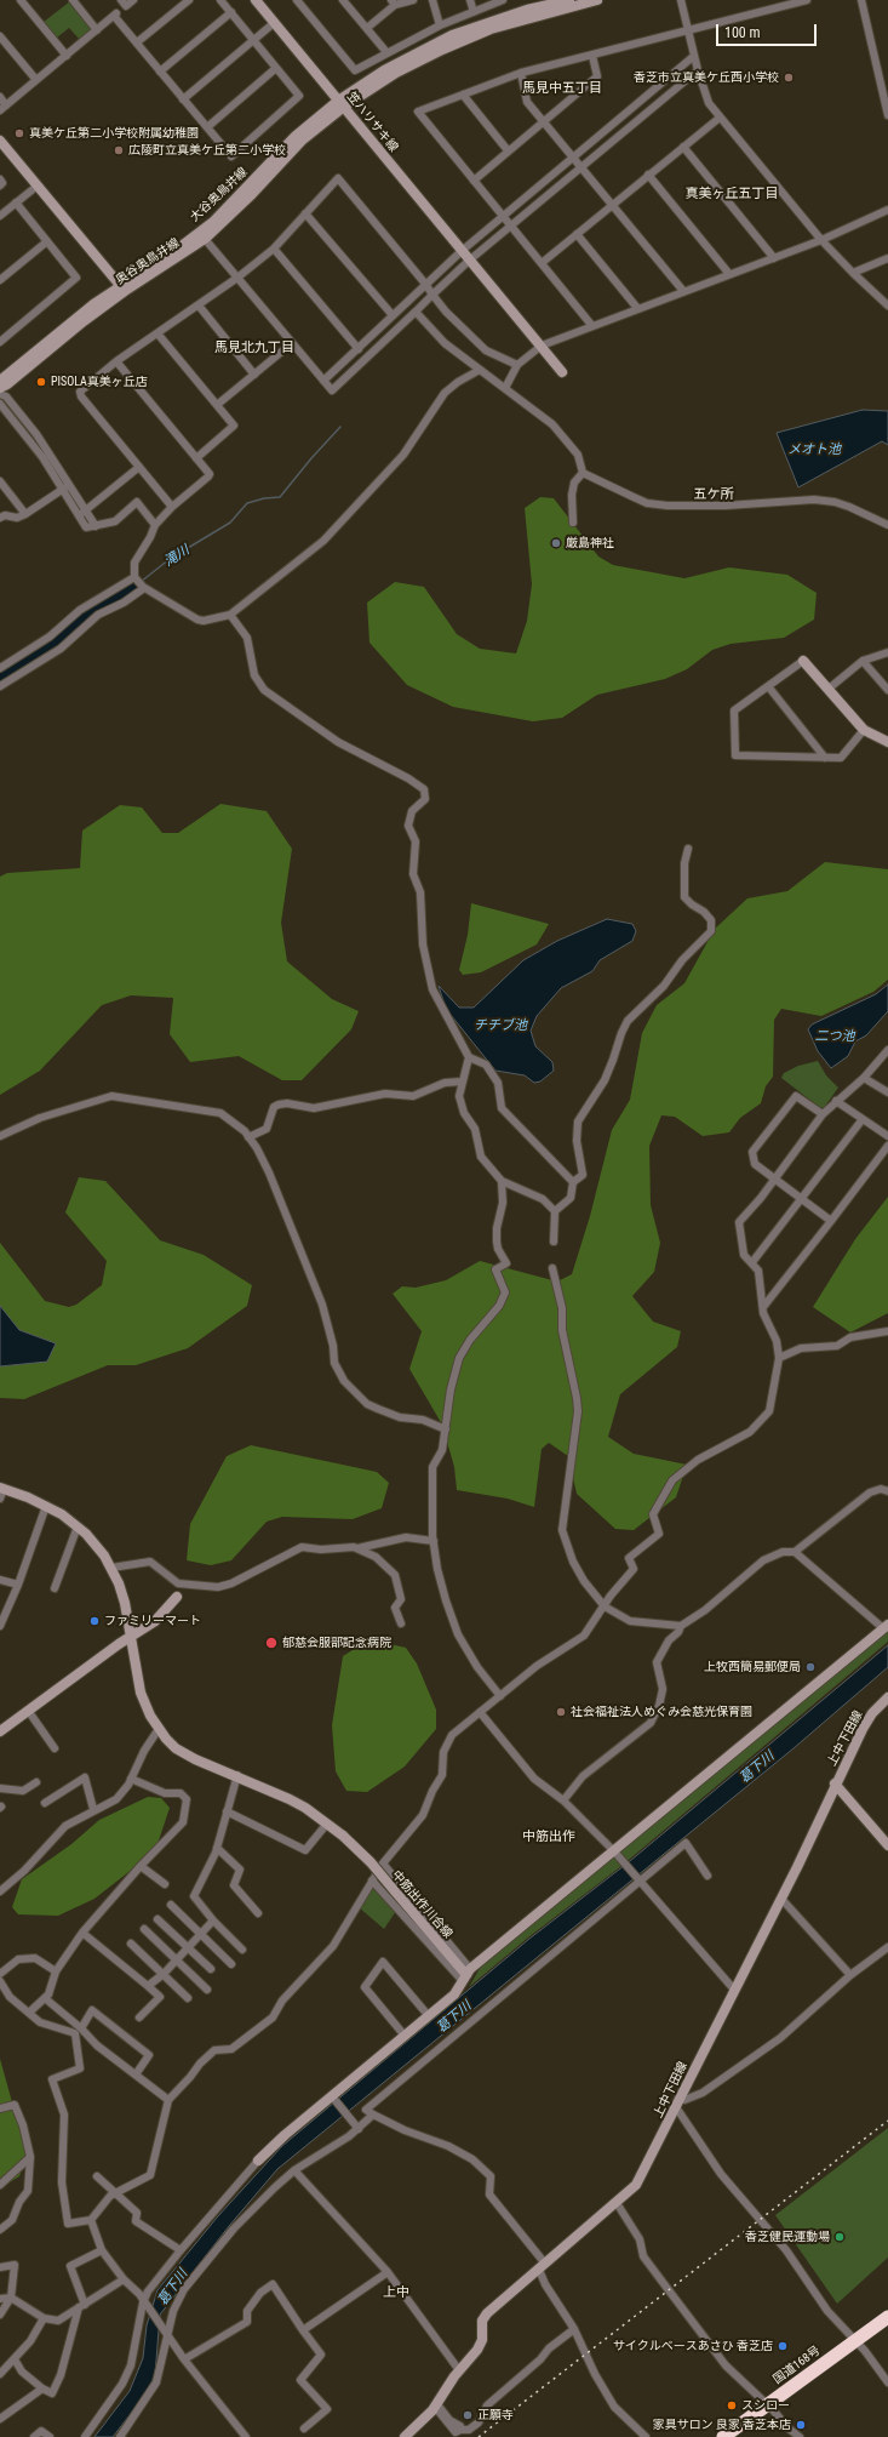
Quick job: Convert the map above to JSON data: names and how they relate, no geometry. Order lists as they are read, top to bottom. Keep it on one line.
{"streets":{"highway":["国道168号"],"street":["笠ハリサキ線","大谷奥鳥井線","奥谷奥鳥井線","上中下田線","中筋出作川合線"]},"crossings":[["笠ハリサキ線","大谷奥鳥井線"],["笠ハリサキ線","奥谷奥鳥井線"],["大谷奥鳥井線","奥谷奥鳥井線"]],"districts":["馬見中五丁目","真美ヶ丘五丁目","馬見北九丁目","五ケ所","中筋出作","上中"],"water":["メオト池","滝川","チチブ池","二つ池","葛下川"],"places":["香芝市立真美ケ丘西小学校","真美ケ丘第二小学校附属幼稚園","広陵町立真美ケ丘第二小学校","PISOLA真美ヶ丘店","厳島神社","ファミリーマート","郁慈会服部記念病院","上牧西簡易郵便局","社会福祉法人めぐみ会慈光保育園","香芝健民運動場","サイクルベースあさひ 香芝店","スシロー","正願寺","家具サロン 良家 香芝本店"],"scale_bar":"100 m"}
